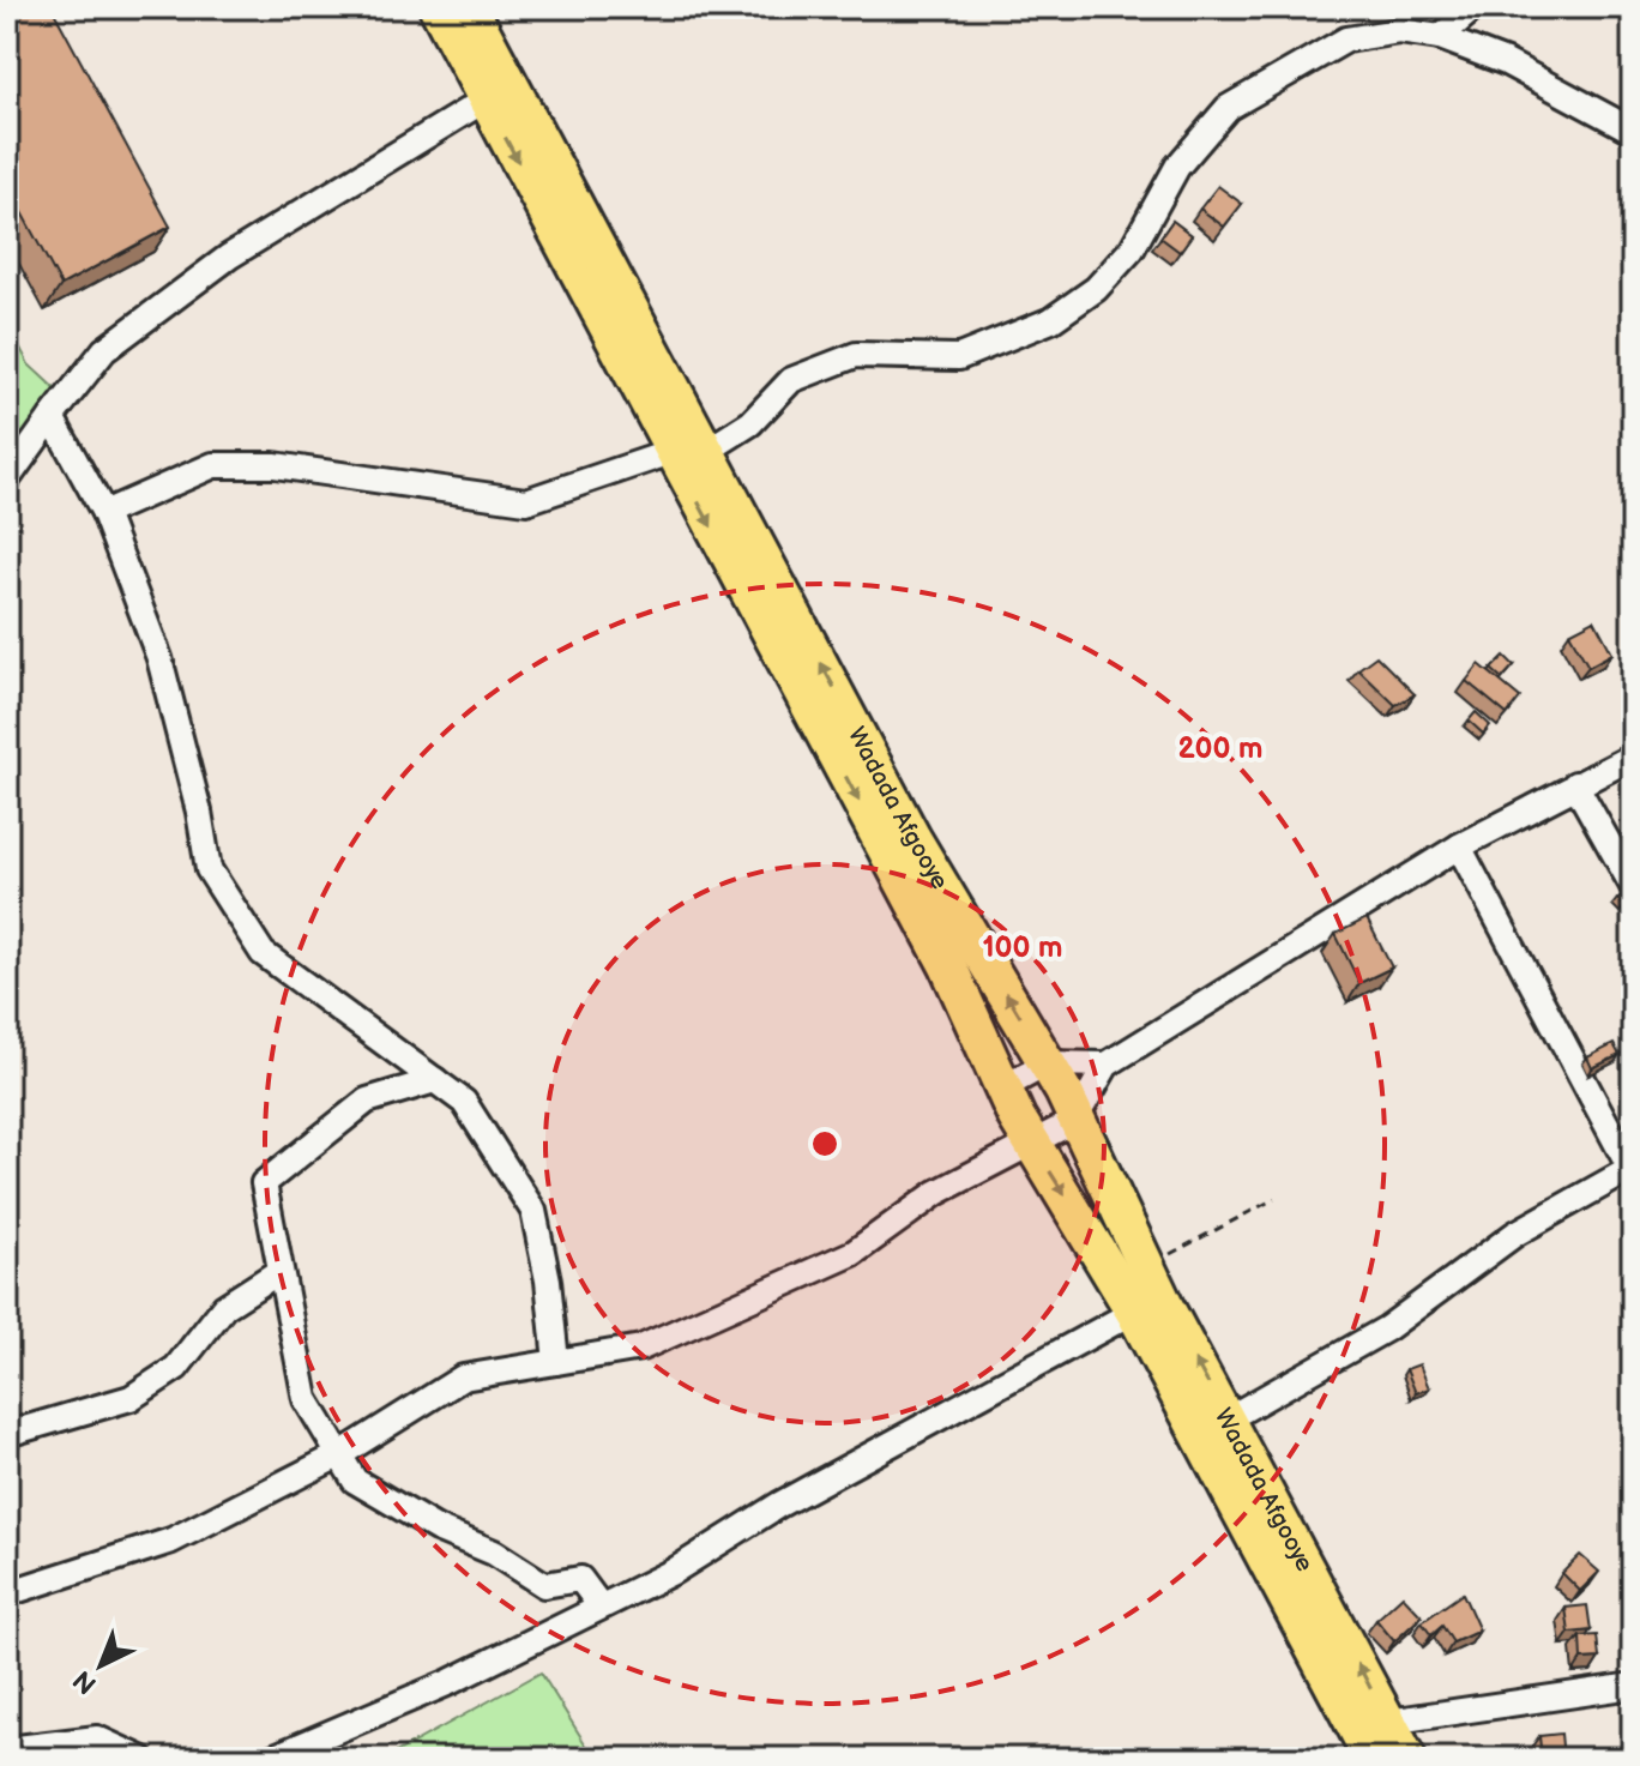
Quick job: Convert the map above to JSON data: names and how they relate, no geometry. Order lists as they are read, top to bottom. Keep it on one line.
{"streets":{"highway":["Wadada Afgooye"]},"north":"bottom left","rings":["200 m","100 m"]}
